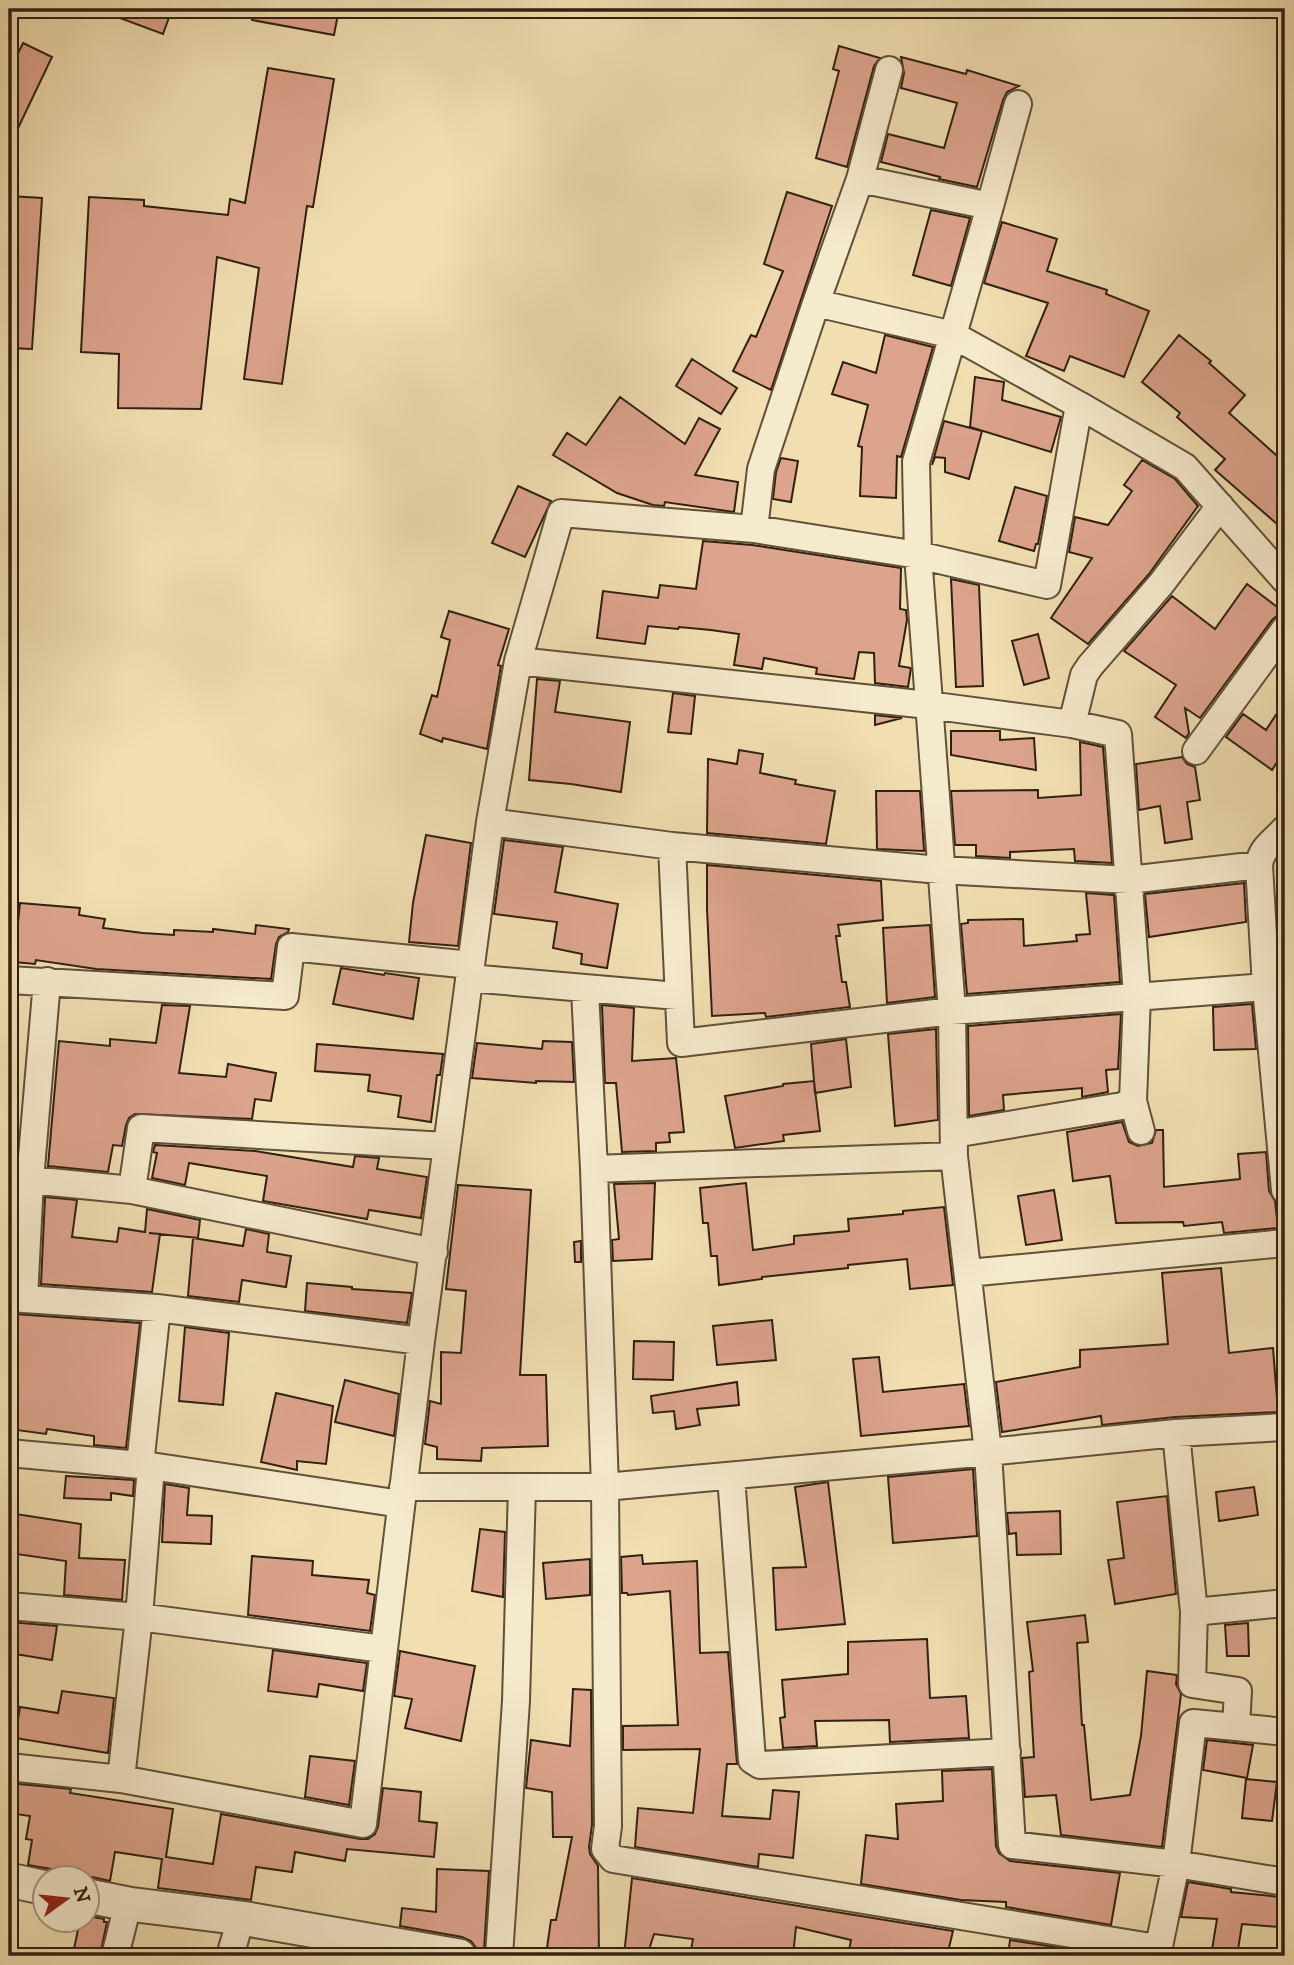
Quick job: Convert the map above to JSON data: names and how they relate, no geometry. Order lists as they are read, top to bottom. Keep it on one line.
{"north":"right"}
